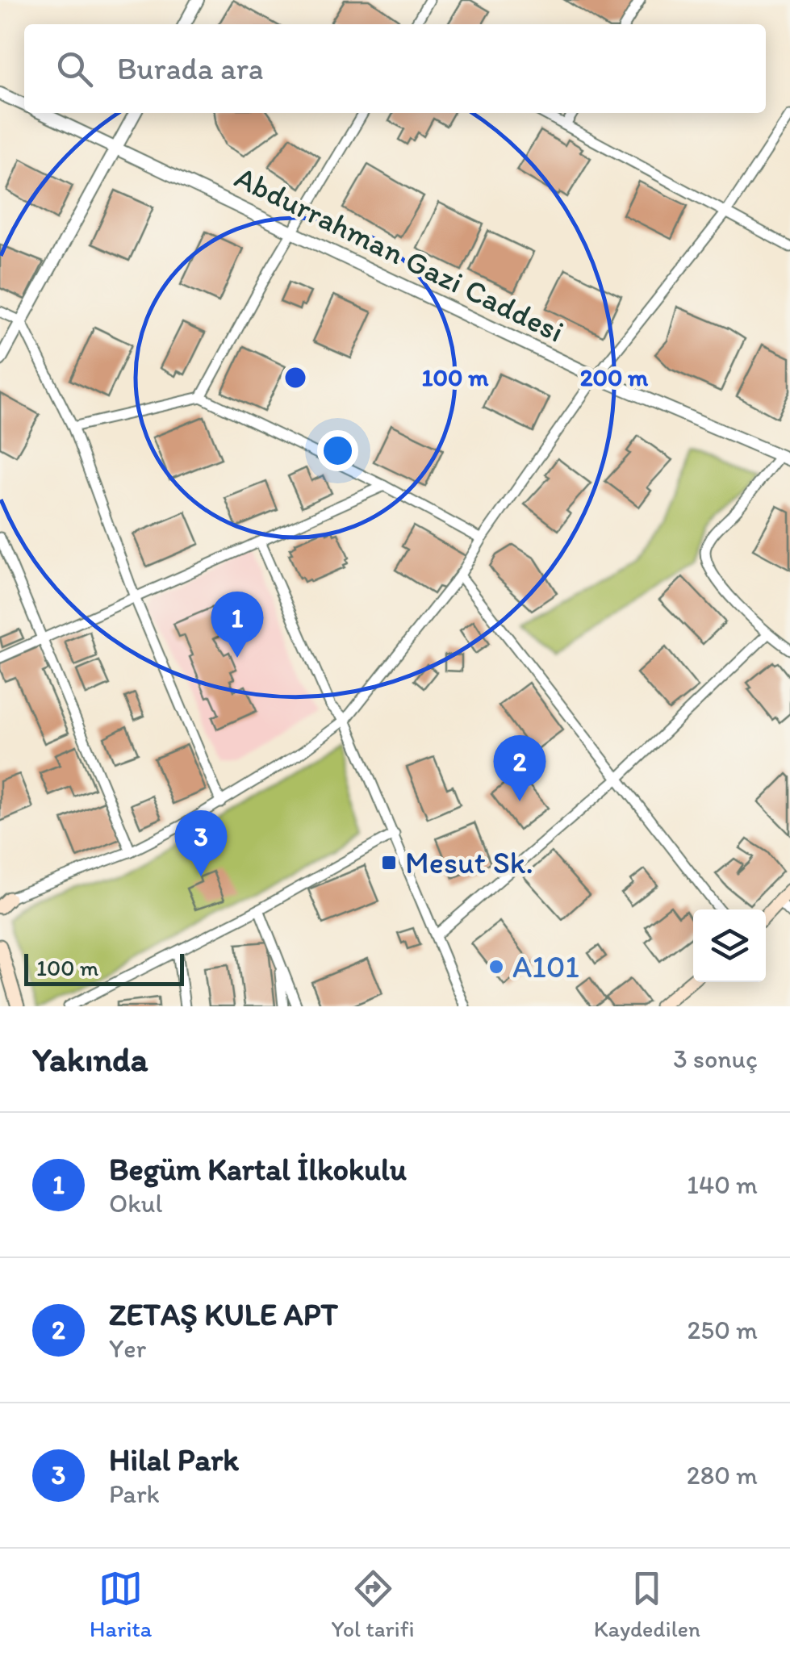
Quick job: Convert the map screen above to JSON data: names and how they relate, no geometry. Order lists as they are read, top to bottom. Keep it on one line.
{"streets":{"street":["Abdurrahman Gazi Caddesi"]},"places":{"transit":["Mesut Sk."],"other":["A101"]},"scale_bar":"100 m","page":{"search":"Burada ara","pins":["1","2","3"],"scale":"100 m","heading":["Yakında","3 sonuç"],"list":[{"mark":"1","name":"Begüm Kartal İlkokulu","note":"Okul","value":"140 m"},{"mark":"2","name":"ZETAŞ KULE APT","note":"Yer","value":"250 m"},{"mark":"3","name":"Hilal Park","note":"Park","value":"280 m"}],"nav":["Harita","Yol tarifi","Kaydedilen"]},"rings":["100 m","200 m"]}
